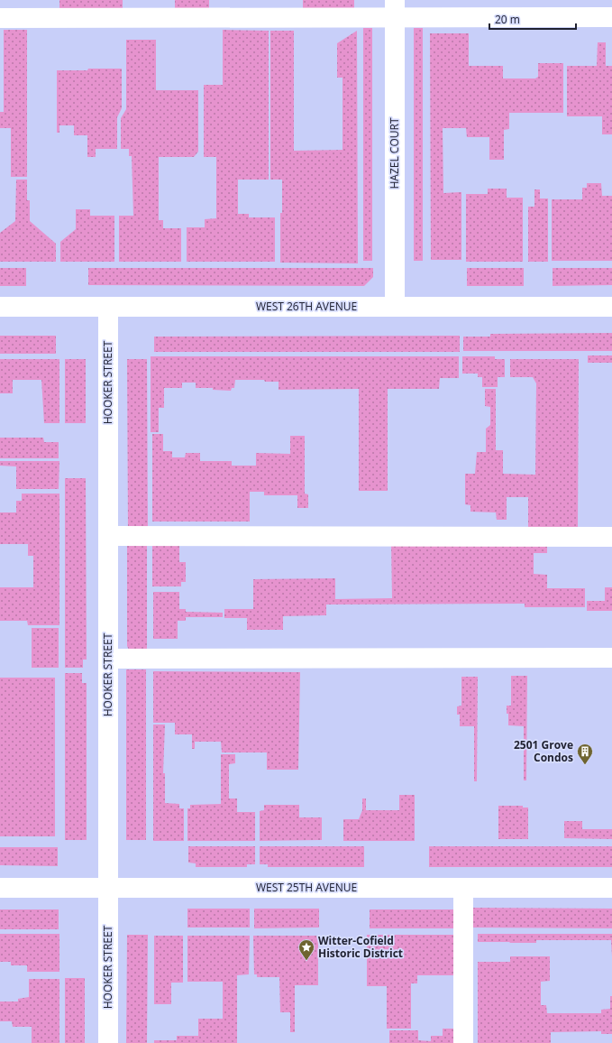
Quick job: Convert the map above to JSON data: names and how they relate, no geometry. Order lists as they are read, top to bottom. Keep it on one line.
{"streets":{"street":["HAZEL COURT","WEST 26TH AVENUE","HOOKER STREET","WEST 25TH AVENUE"]},"crossings":[["HAZEL COURT","WEST 26TH AVENUE"],["WEST 26TH AVENUE","HOOKER STREET"],["HOOKER STREET","WEST 25TH AVENUE"]],"places":{"building":["2501 Grove Condos"],"place":["Witter-Cofield Historic District"]},"scale_bar":"20 m"}
